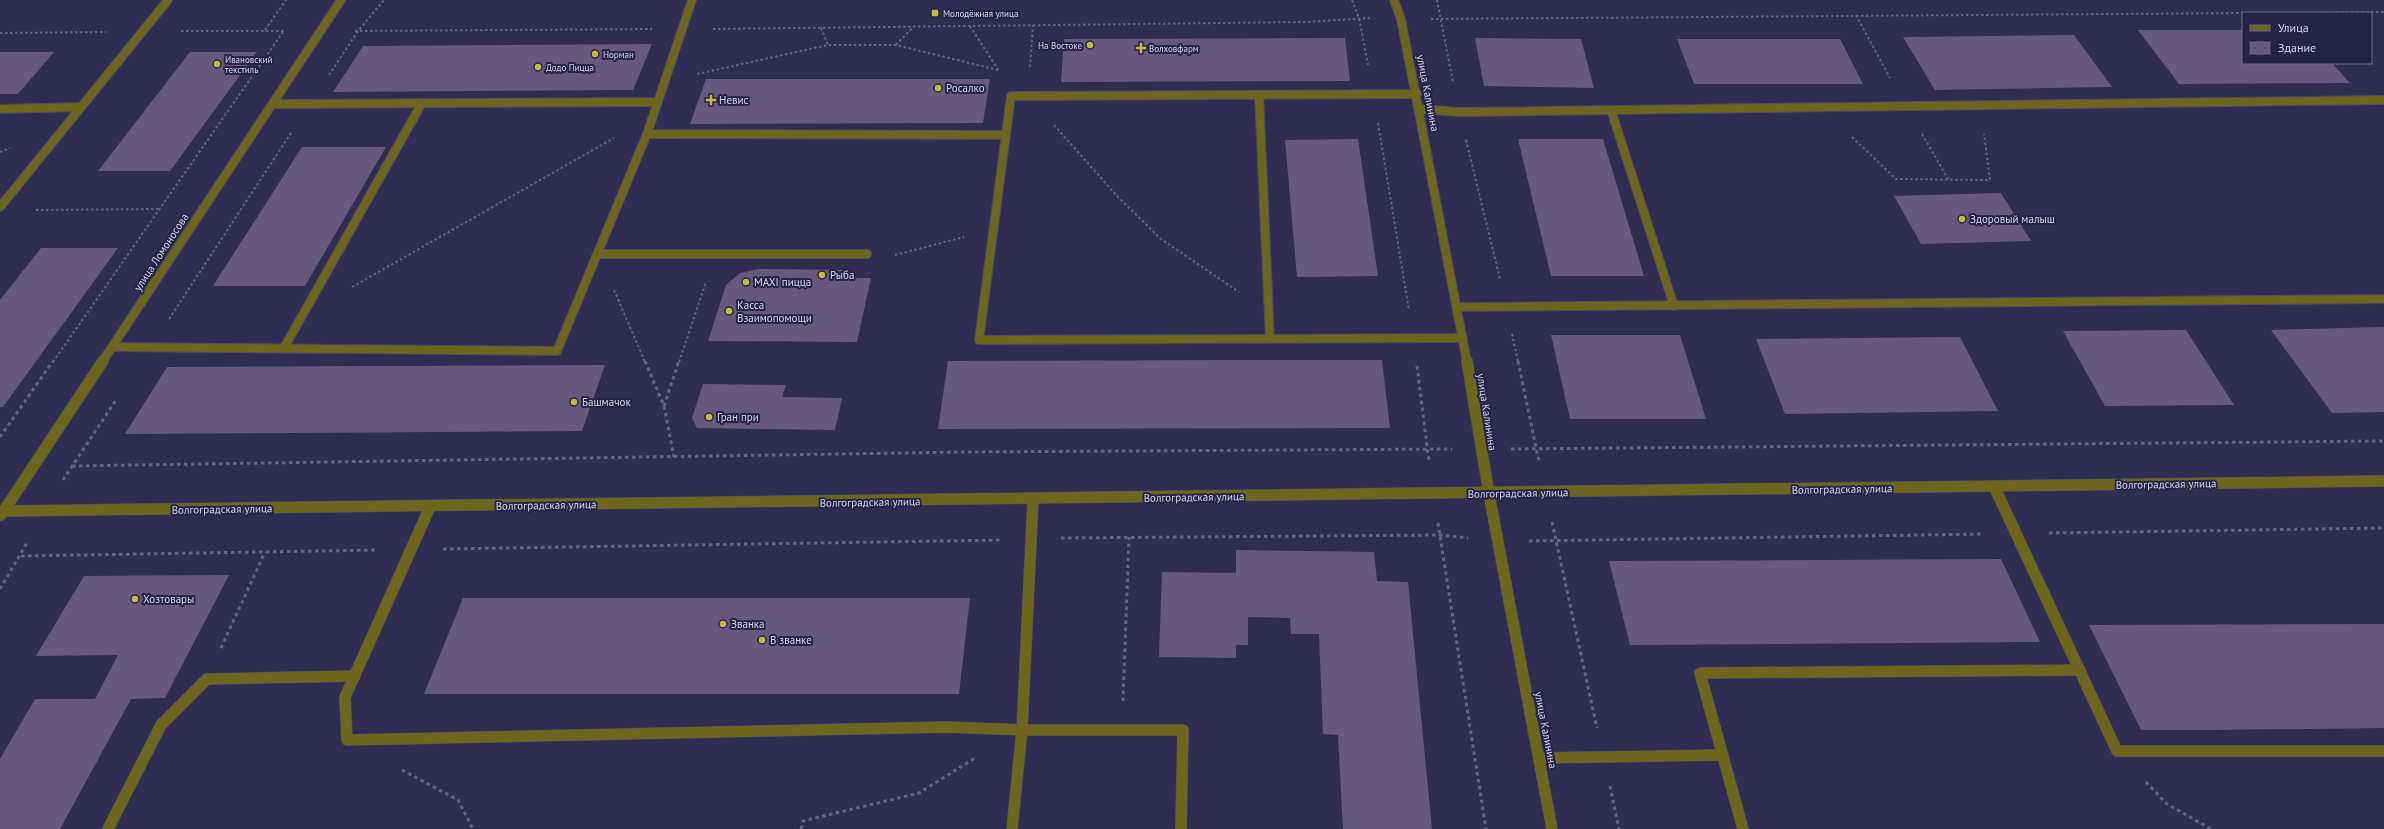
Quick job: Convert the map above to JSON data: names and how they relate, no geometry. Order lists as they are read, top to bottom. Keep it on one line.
{"streets":{"street":["улица Калинина","улица Ломоносова","Волгоградская улица"]},"crossings":[["улица Калинина","Волгоградская улица"],["улица Ломоносова","Волгоградская улица"]],"places":{"transit":["Молодёжная улица"],"other":["На Востоке","Норман","Ивановский текстиль","Додо Пицца","Росалко","Здоровый малыш","Рыба","MAXI пицца","Касса Взаимопомощи","Башмачок","Гран при","Хозтовары","Званка","В званке"],"health":["Волховфарм","Невис"]},"legend":["Улица","Здание"]}
